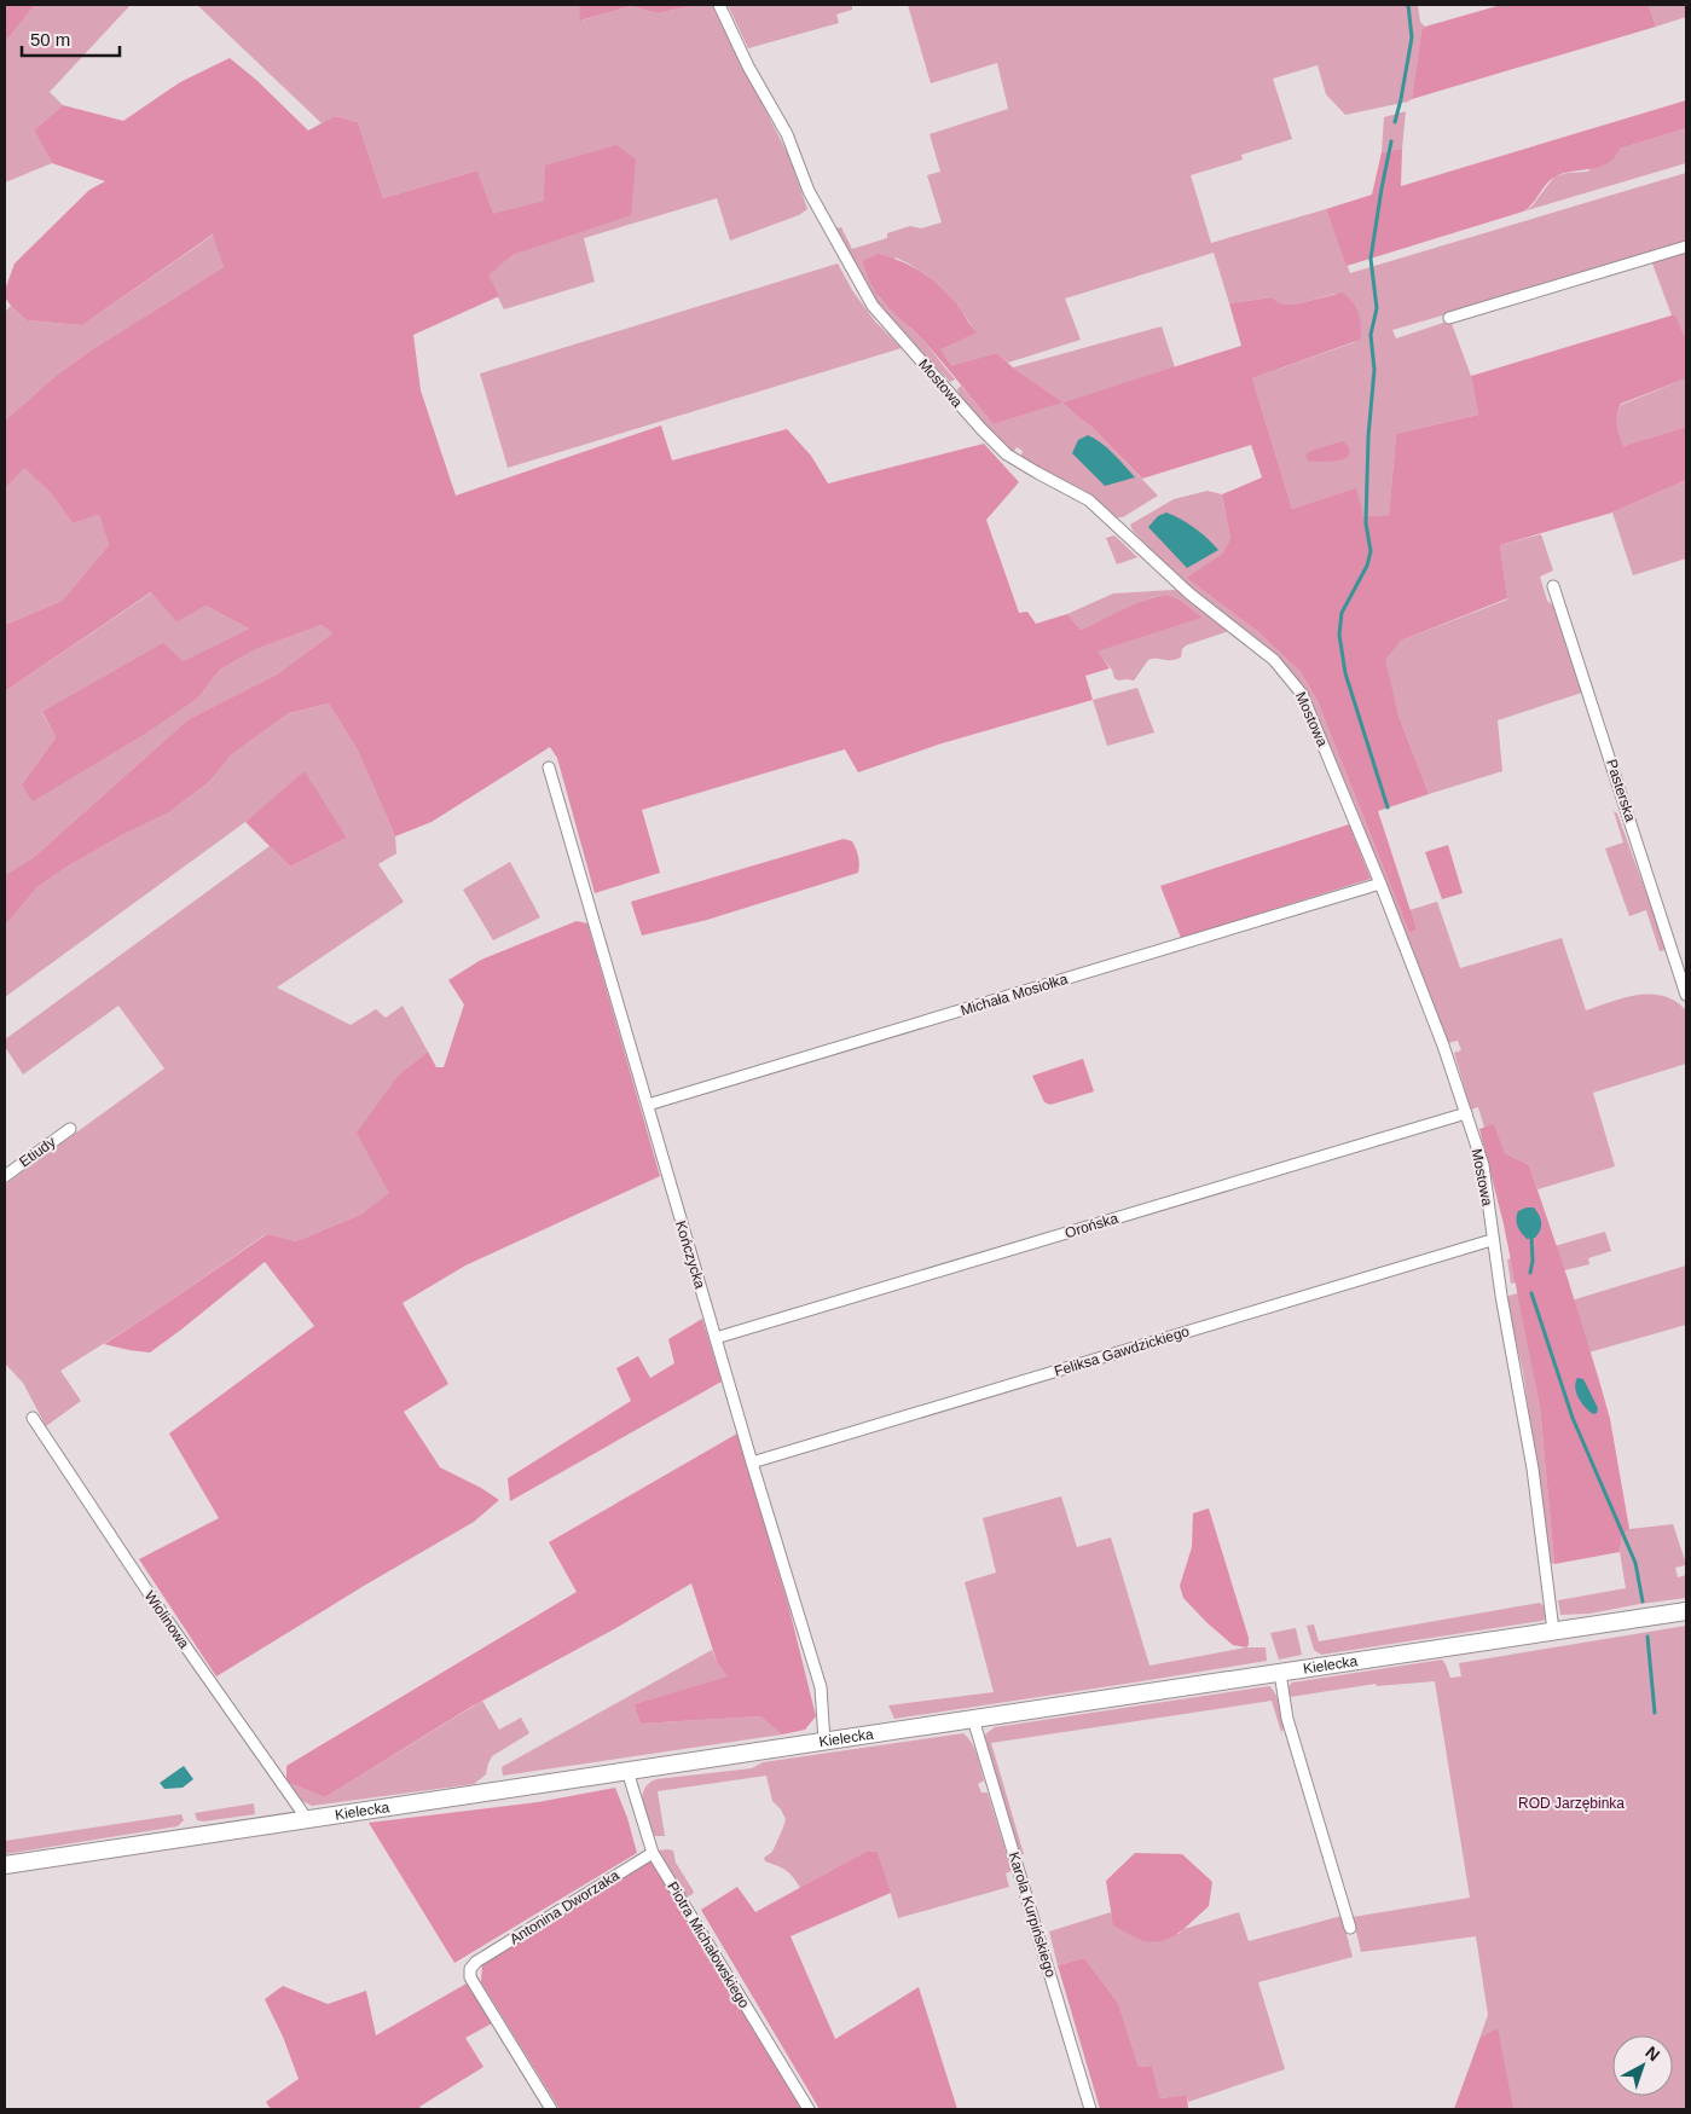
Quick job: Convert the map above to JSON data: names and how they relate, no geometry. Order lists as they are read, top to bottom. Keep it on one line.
{"streets":{"main road":["Kielecka"],"street":["Mostowa","Pasterska","Michała Mosiołka","Etiudy","Orońska","Kończycka","Feliksa Gawdzickiego","Wiolinowa","Antonina Dworzaka","Karola Kurpińskiego","Piotra Michałowskiego"]},"crossings":[["Mostowa","Michała Mosiołka"],["Mostowa","Orońska"],["Mostowa","Feliksa Gawdzickiego"],["Mostowa","Kielecka"],["Michała Mosiołka","Kończycka"],["Orońska","Kończycka"],["Kończycka","Feliksa Gawdzickiego"],["Kończycka","Kielecka"],["Wiolinowa","Kielecka"],["Kielecka","Karola Kurpińskiego"],["Kielecka","Piotra Michałowskiego"],["Antonina Dworzaka","Piotra Michałowskiego"]],"parks":["ROD Jarzębinka"],"scale_bar":"50 m","north":"top right"}
